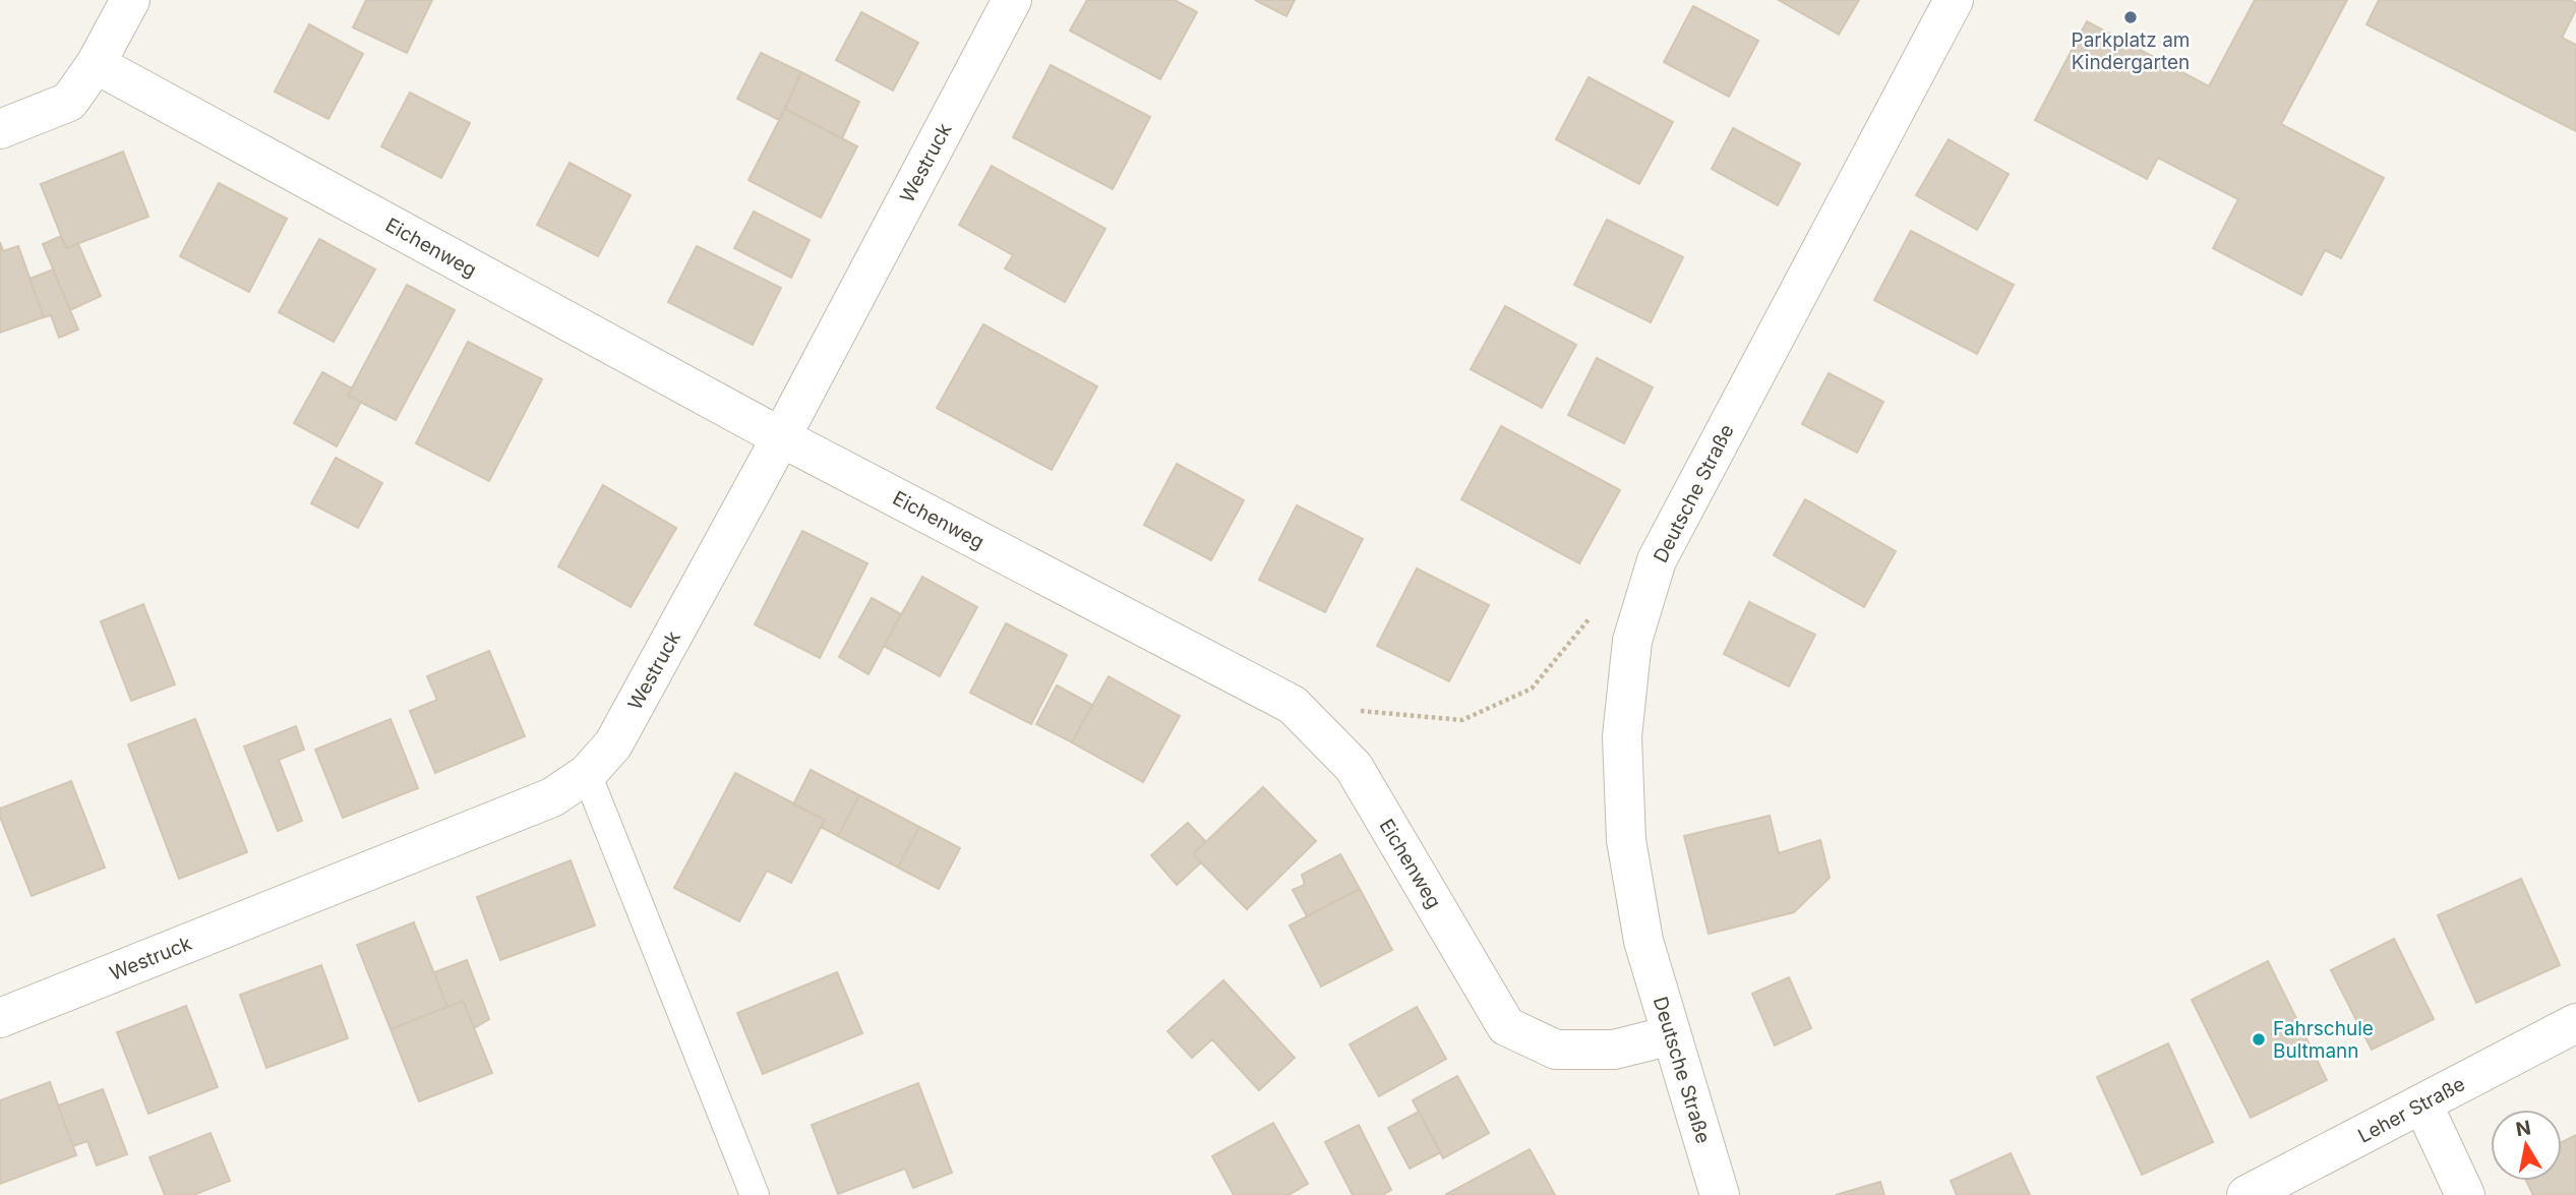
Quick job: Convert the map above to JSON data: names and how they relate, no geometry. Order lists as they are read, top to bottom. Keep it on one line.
{"streets":{"street":["Westruck","Eichenweg","Deutsche Straße","Leher Straße"]},"crossings":[["Westruck","Eichenweg"],["Eichenweg","Deutsche Straße"]],"places":["Parkplatz am Kindergarten","Fahrschule Bultmann"],"north":"top"}
